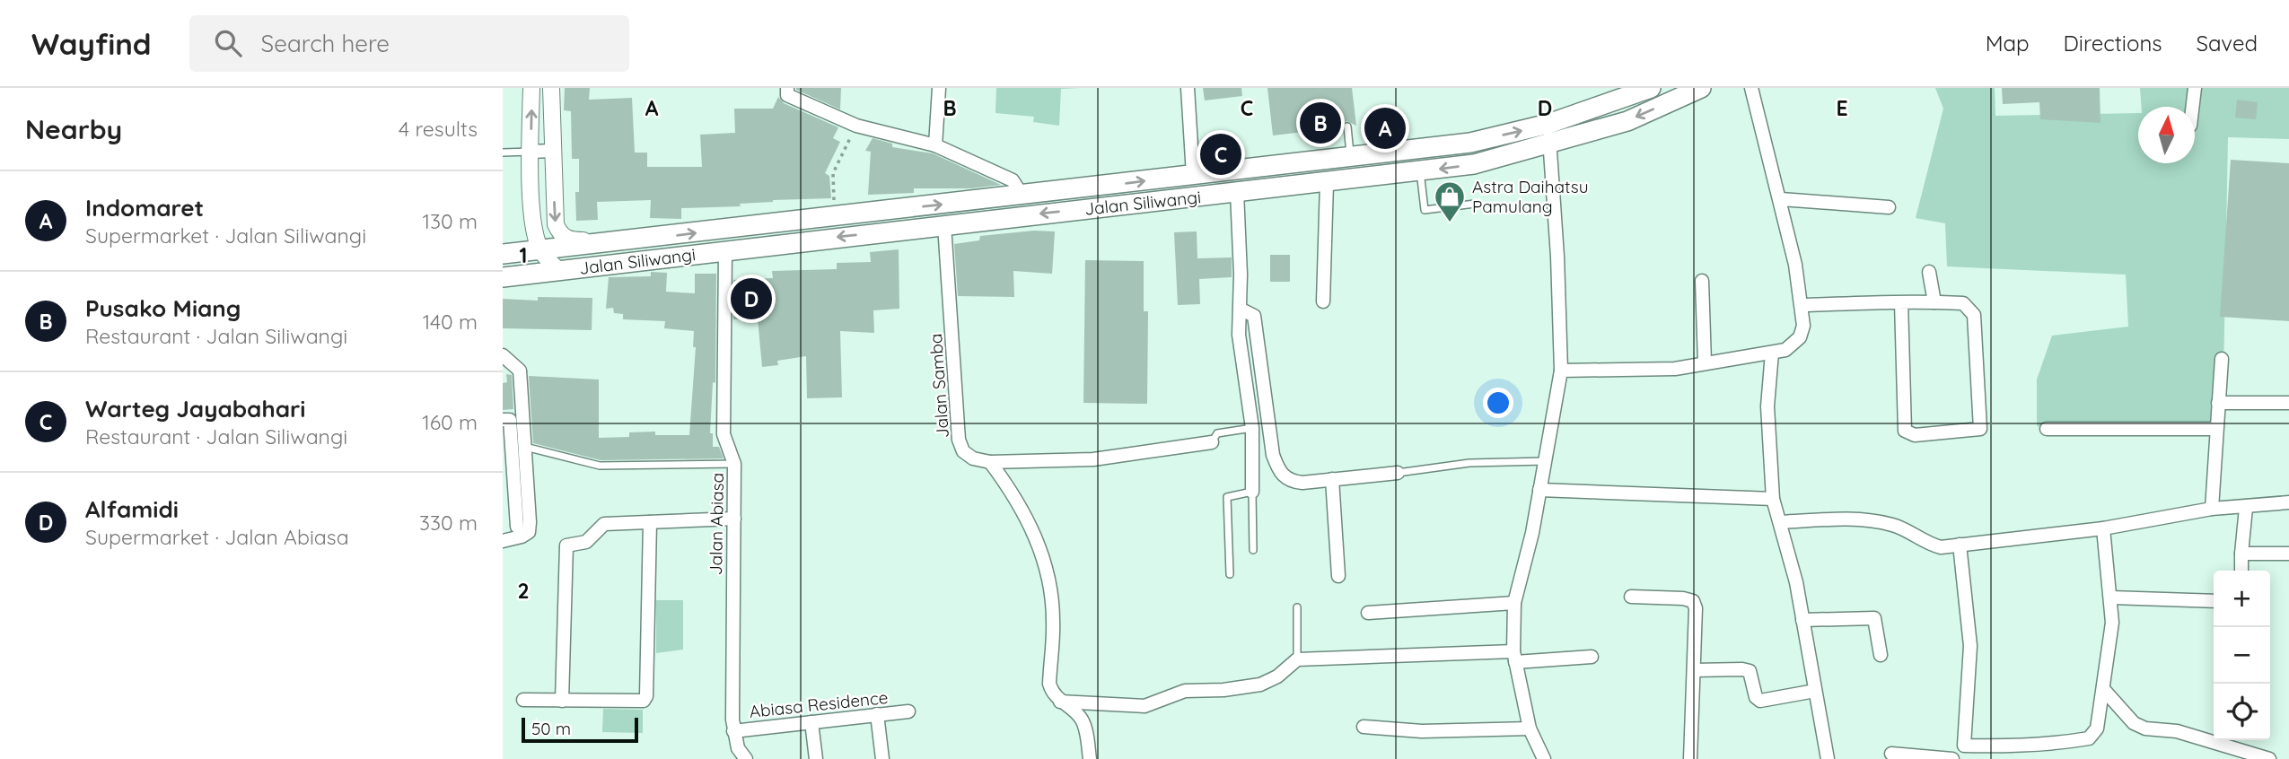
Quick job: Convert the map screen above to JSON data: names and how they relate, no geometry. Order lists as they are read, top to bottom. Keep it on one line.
{"streets":{"main road":["Jalan Siliwangi"],"street":["Jalan Samba","Jalan Abiasa","Abiasa Residence"]},"crossings":[["Jalan Siliwangi","Jalan Samba"],["Jalan Siliwangi","Jalan Abiasa"],["Jalan Abiasa","Abiasa Residence"]],"places":{"shop":["Astra Daihatsu Pamulang"]},"scale_bar":"50 m","north":"top","page":{"header":"Wayfind","search":"Search here","nav":["Map","Directions","Saved"],"heading":["Nearby","4 results"],"pins":["B","A","C","D"],"list":[{"mark":"A","name":"Indomaret","note":"Supermarket · Jalan Siliwangi","value":"130 m"},{"mark":"B","name":"Pusako Miang","note":"Restaurant · Jalan Siliwangi","value":"140 m"},{"mark":"C","name":"Warteg Jayabahari","note":"Restaurant · Jalan Siliwangi","value":"160 m"},{"mark":"D","name":"Alfamidi","note":"Supermarket · Jalan Abiasa","value":"330 m"}],"map_buttons":["+","−"],"scale":"50 m"},"grid":{"columns":["A","B","C","D","E"],"rows":["1","2"]}}
